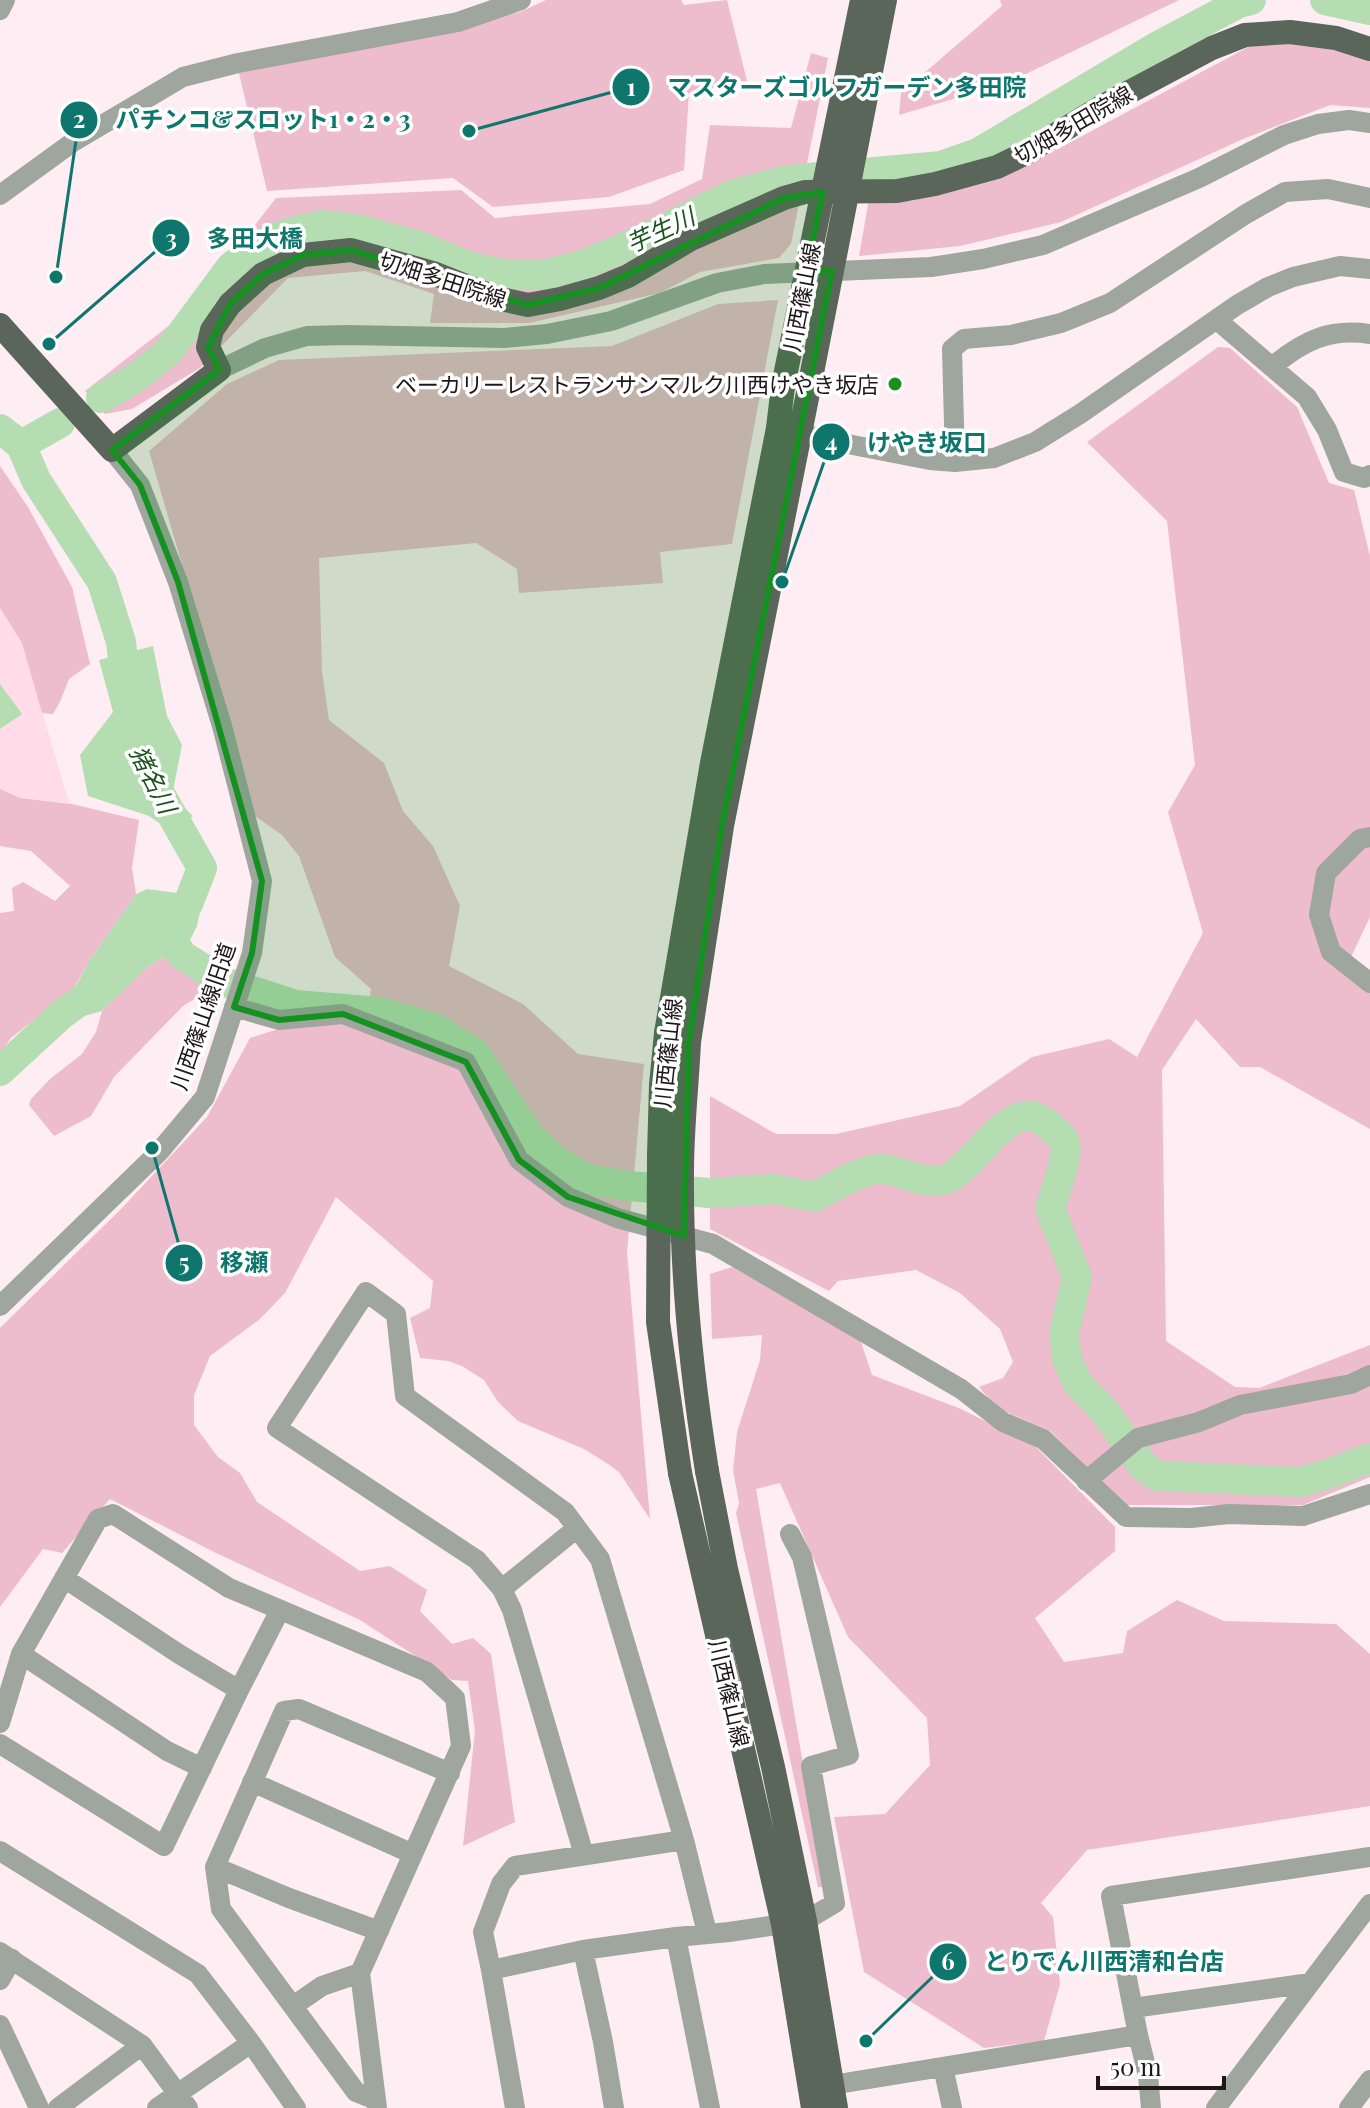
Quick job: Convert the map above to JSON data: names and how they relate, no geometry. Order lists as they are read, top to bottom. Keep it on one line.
{"streets":{"main road":["切畑多田院線","川西篠山線"],"street":["川西篠山線旧道"]},"water":["芋生川","猪名川"],"places":["マスターズゴルフガーデン多田院","パチンコ&スロット1・2・3","多田大橋","ベーカリーレストランサンマルク川西けやき坂店","けやき坂口","移瀬","とりでん川西清和台店"],"scale_bar":"50 m"}
